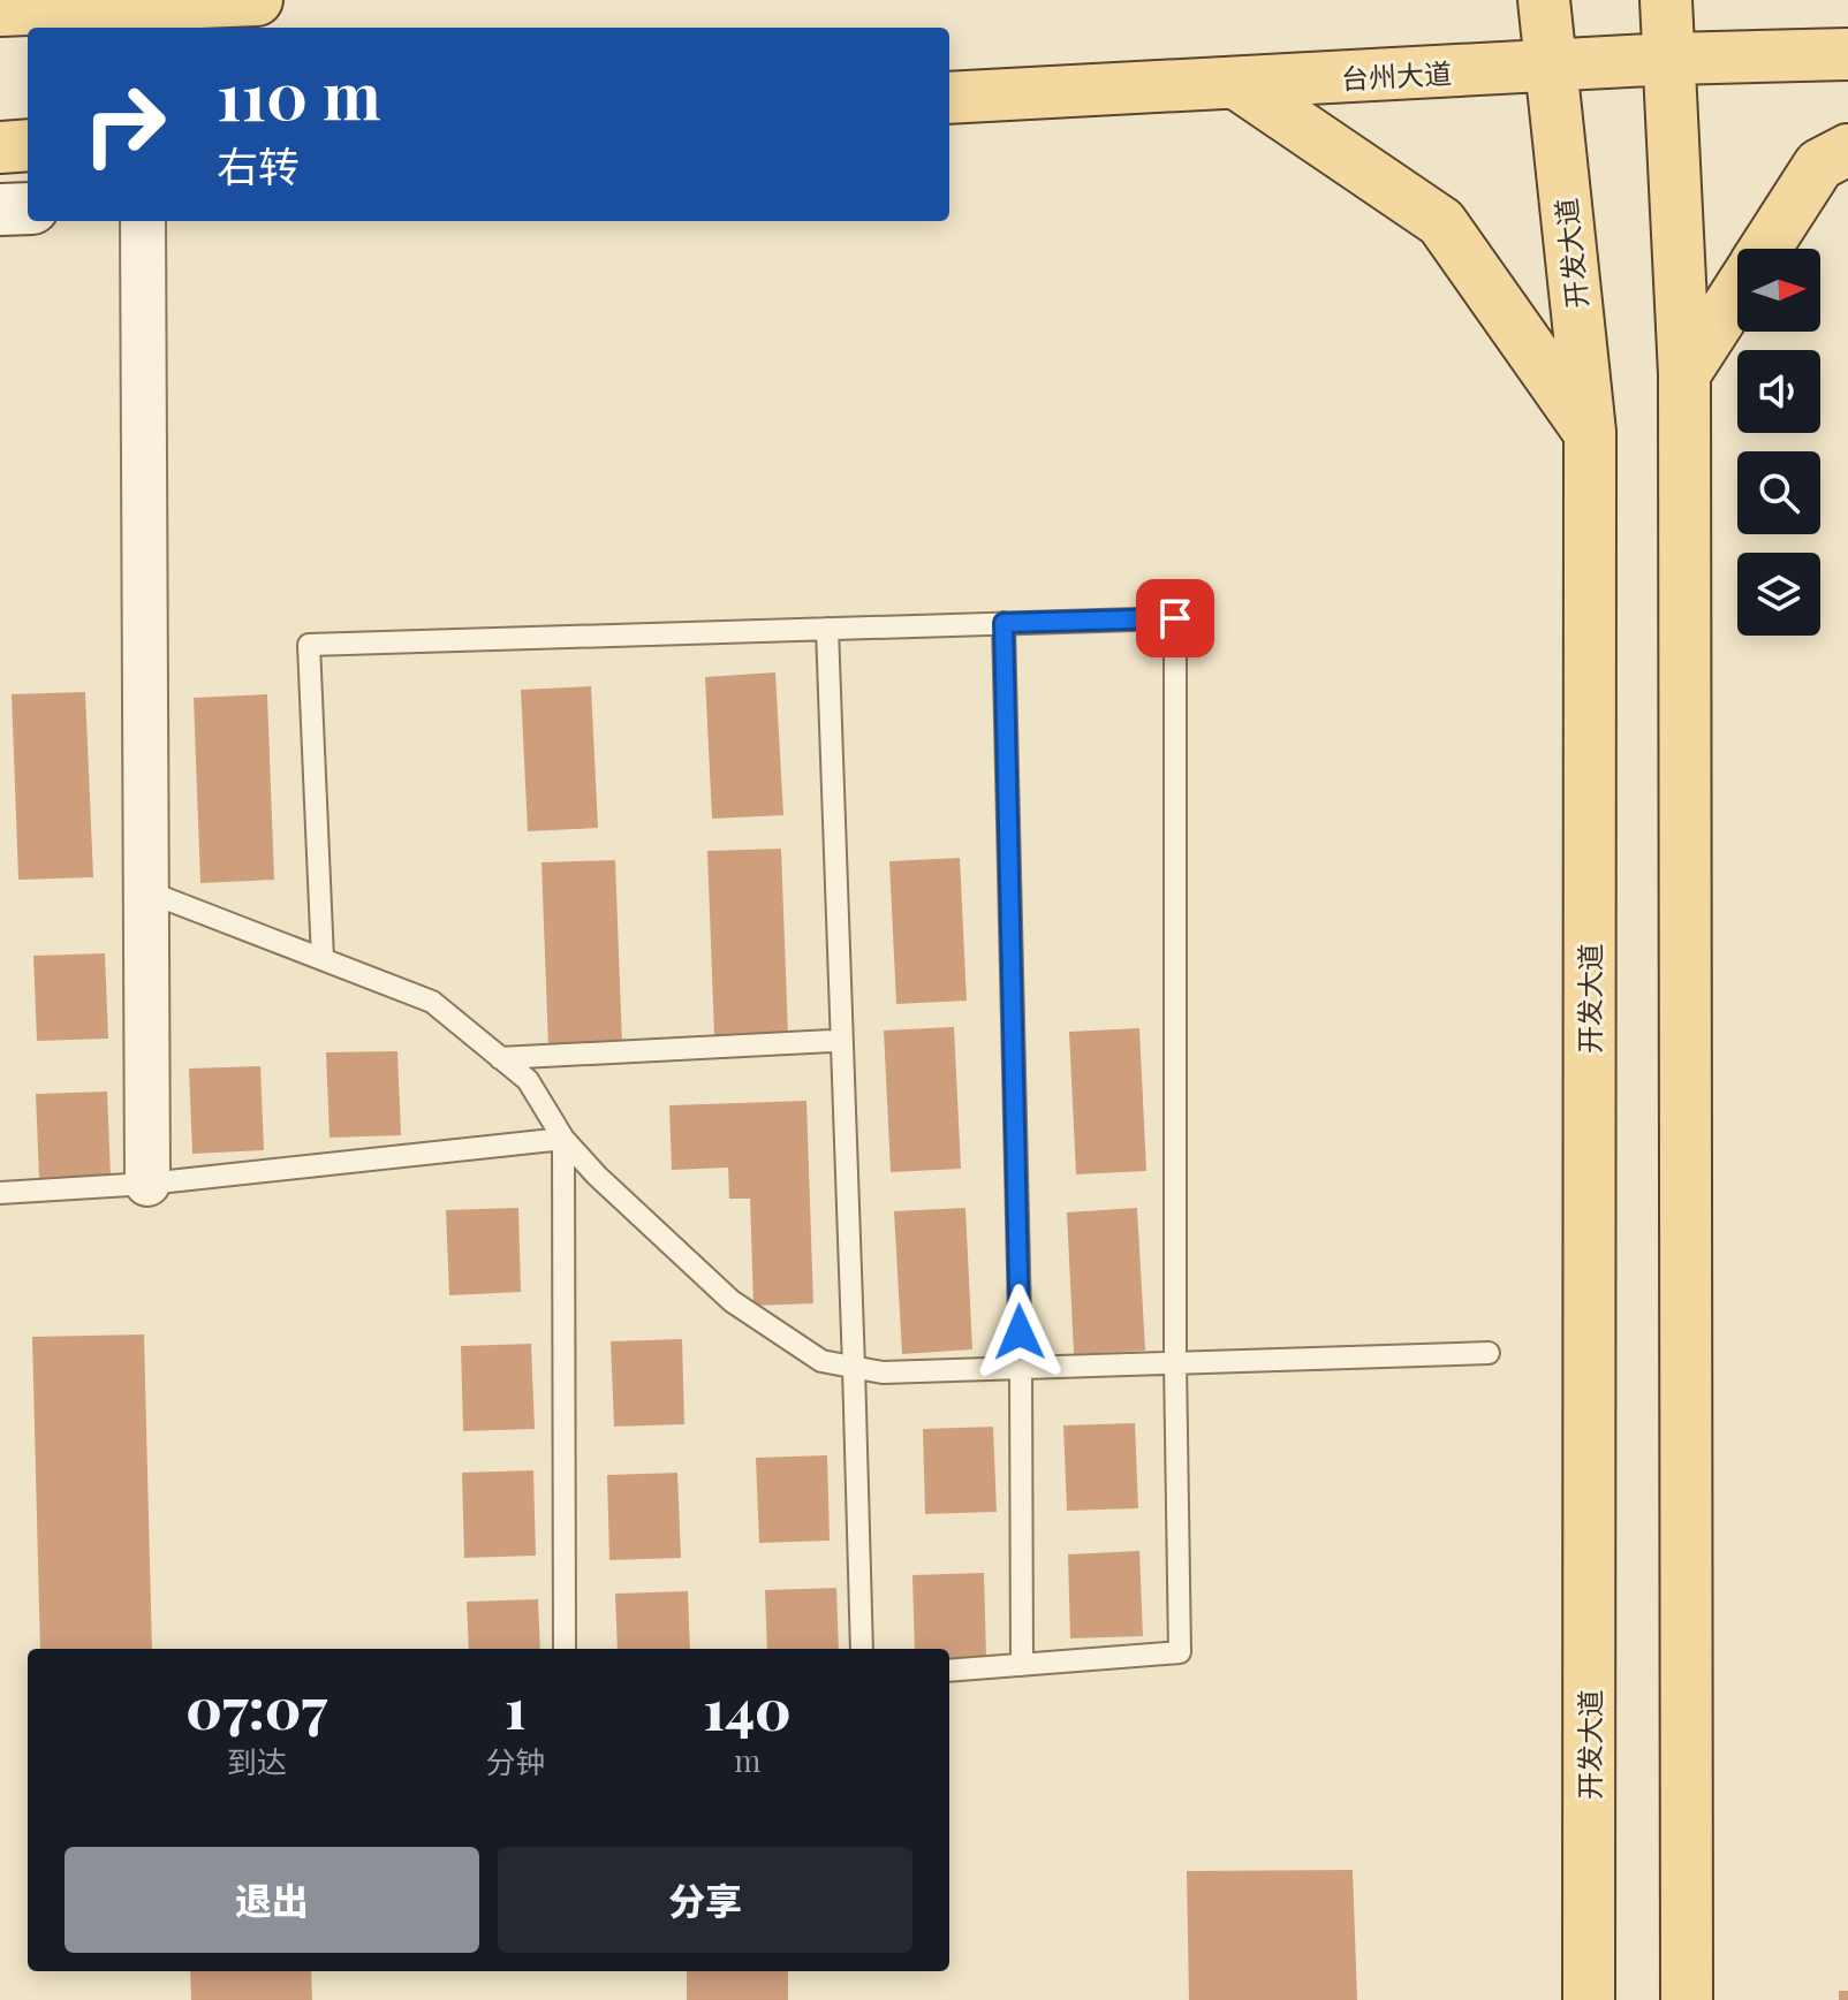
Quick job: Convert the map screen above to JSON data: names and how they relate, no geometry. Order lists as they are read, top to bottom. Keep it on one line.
{"streets":{"main road":["台州大道","开发大道"]},"crossings":[["台州大道","开发大道"]],"north":"right","page":{"turn":["110 m","右转"],"eta":["07:07","到达","1","分钟","140","m"],"buttons":["退出","分享"]}}
